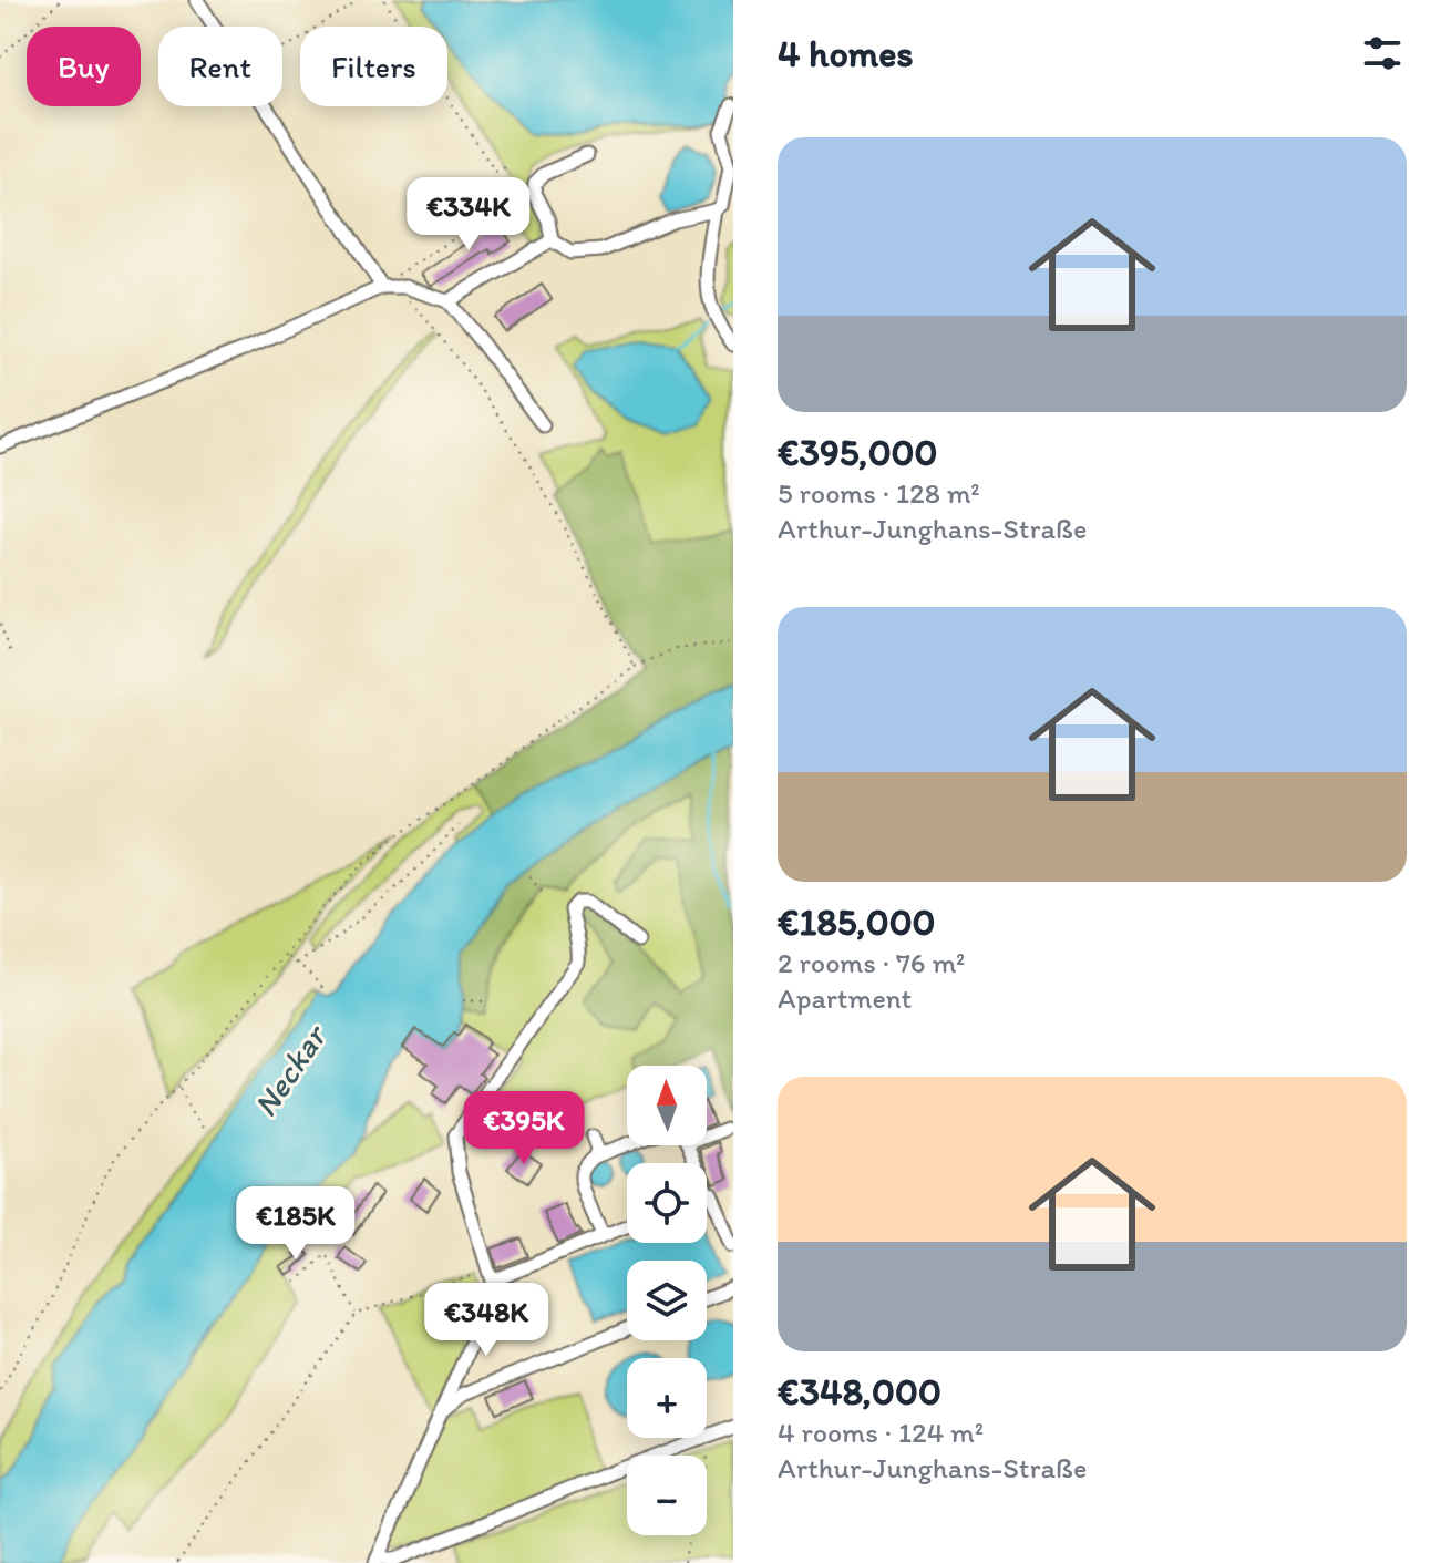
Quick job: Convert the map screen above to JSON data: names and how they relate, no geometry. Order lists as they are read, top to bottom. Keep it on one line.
{"water":["Neckar"],"north":"top","page":{"heading":"4 homes","chip":["Buy","Rent","Filters"],"list":[{"name":"€395,000","note":"5 rooms · 128 m² · Arthur-Junghans-Straße"},{"name":"€185,000","note":"2 rooms · 76 m² · Apartment"},{"name":"€348,000","note":"4 rooms · 124 m² · Arthur-Junghans-Straße"}],"price":["€334K","€395K","€185K","€348K"],"map_buttons":["+","−"]}}
